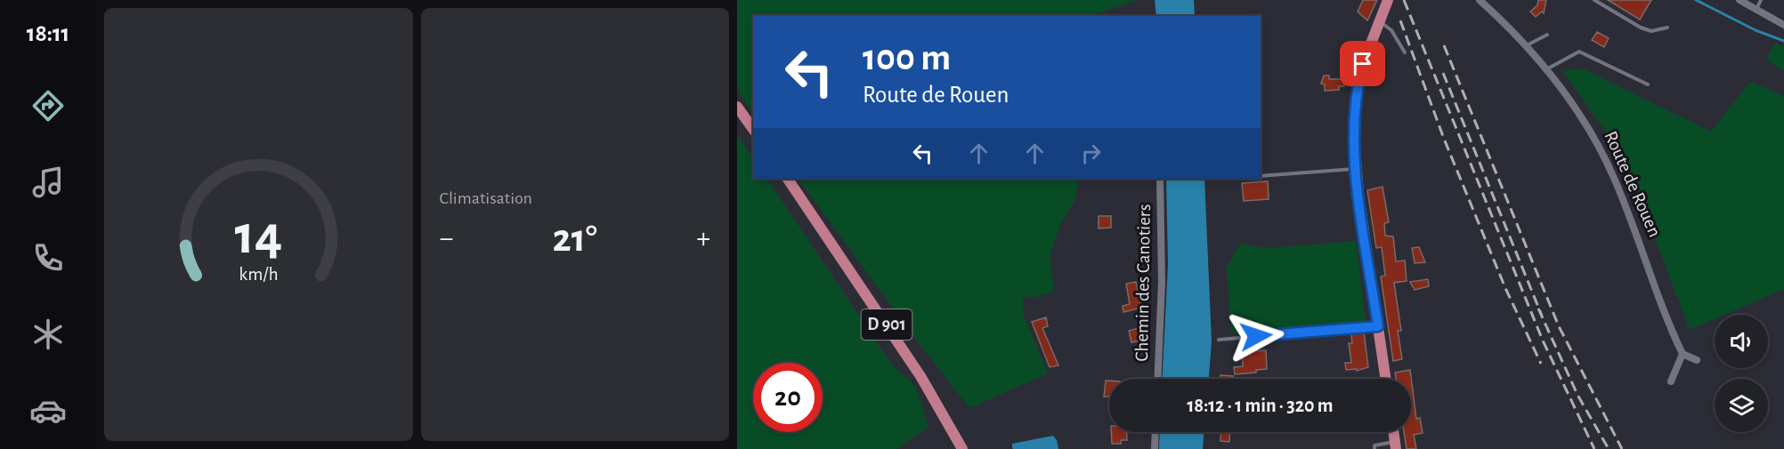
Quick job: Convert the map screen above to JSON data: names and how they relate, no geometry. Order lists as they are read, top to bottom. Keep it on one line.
{"streets":{"main road":["D 901"],"street":["Route de Rouen","Chemin des Canotiers"]},"page":{"tabs":"18:11","tile":"Climatisation","turn":["100 m","Route de Rouen"],"heat":["−","21°","+"],"limit":"20","trip":"18:12 · 1 min · 320 m","gauge":["14","km/h"]}}
